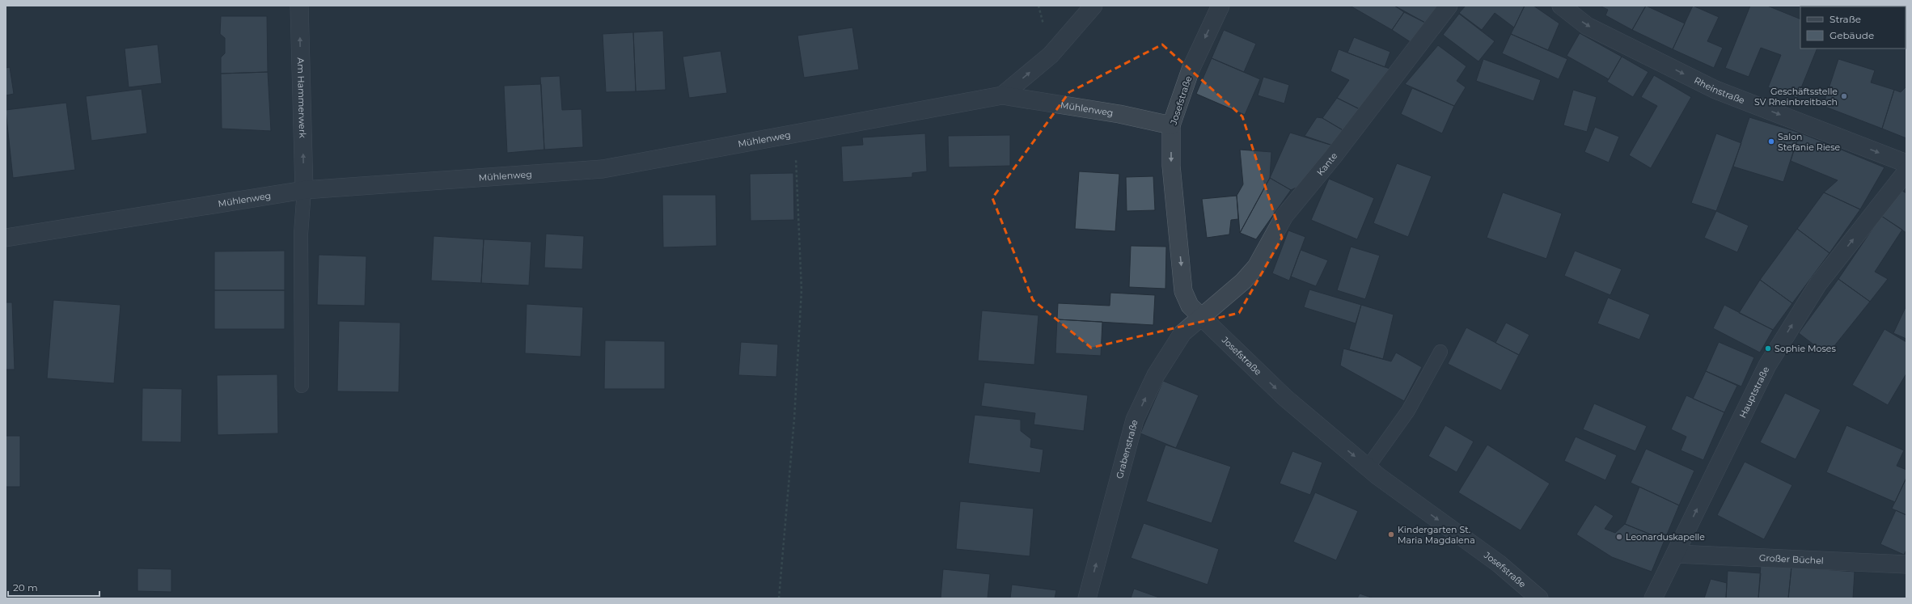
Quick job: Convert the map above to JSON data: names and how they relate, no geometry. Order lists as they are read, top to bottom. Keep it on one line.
{"streets":{"street":["Rheinstraße","Am Hammerwerk","Josefstraße","Mühlenweg","Kante","Hauptstraße","Grabenstraße","Großer Büchel"]},"crossings":[["Am Hammerwerk","Mühlenweg"],["Josefstraße","Mühlenweg"],["Josefstraße","Kante"],["Josefstraße","Grabenstraße"],["Kante","Grabenstraße"],["Hauptstraße","Großer Büchel"]],"one_way":["Rheinstraße","Am Hammerwerk","Josefstraße","Hauptstraße","Grabenstraße"],"places":["Geschäftsstelle SV Rheinbreitbach","Salon Stefanie Riese","Sophie Moses","Kindergarten St. Maria Magdalena","Leonarduskapelle"],"legend":["Straße","Gebäude"],"scale_bar":"20 m"}
